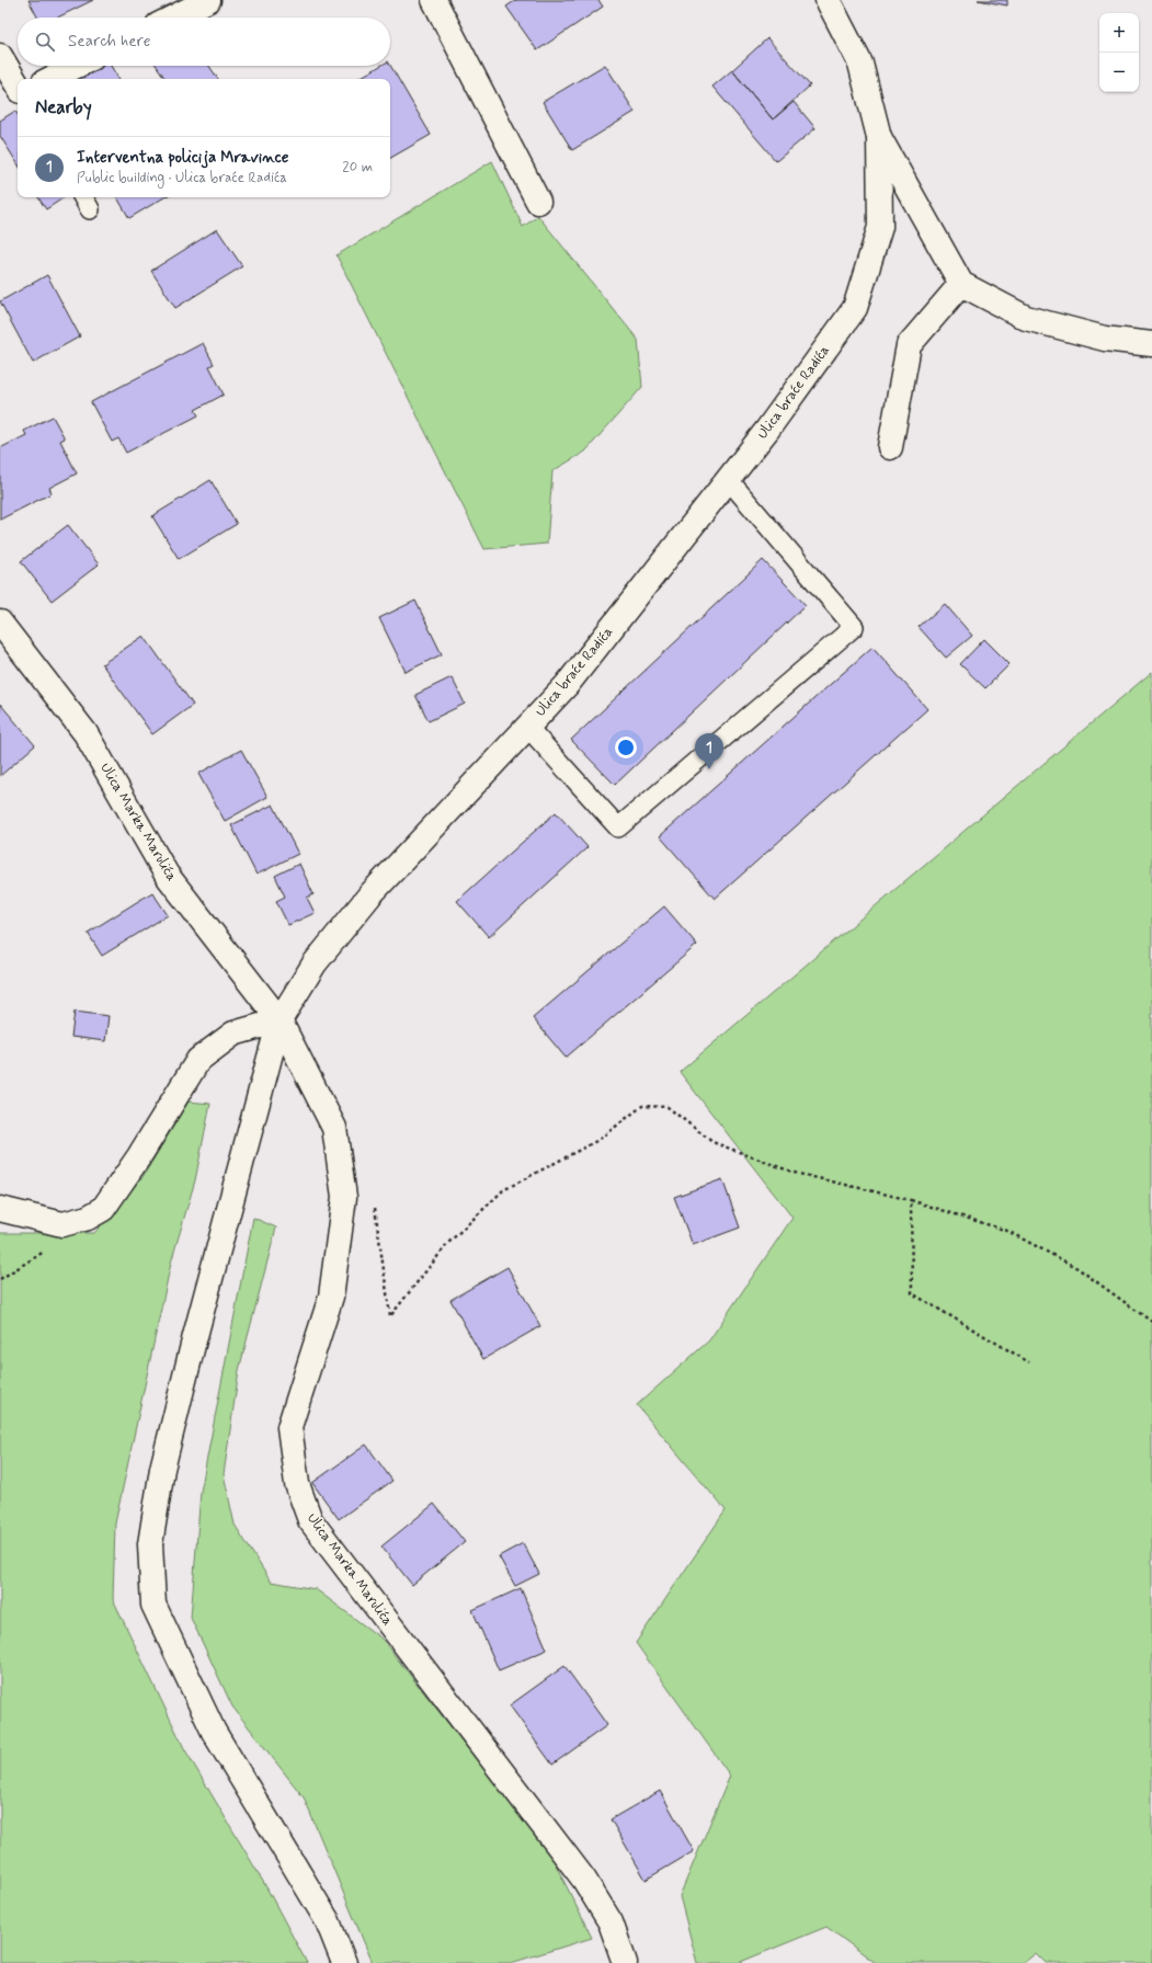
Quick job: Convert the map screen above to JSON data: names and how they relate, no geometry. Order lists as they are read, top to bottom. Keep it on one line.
{"streets":{"street":["Ulica braće Radića","Ulica Marka Marulića"]},"page":{"map_buttons":["+","−"],"search":"Search here","heading":"Nearby","list":[{"mark":"1","name":"Interventna policija Mravince","note":"Public building · Ulica braće Radića","value":"20 m"}],"pins":"1"}}
